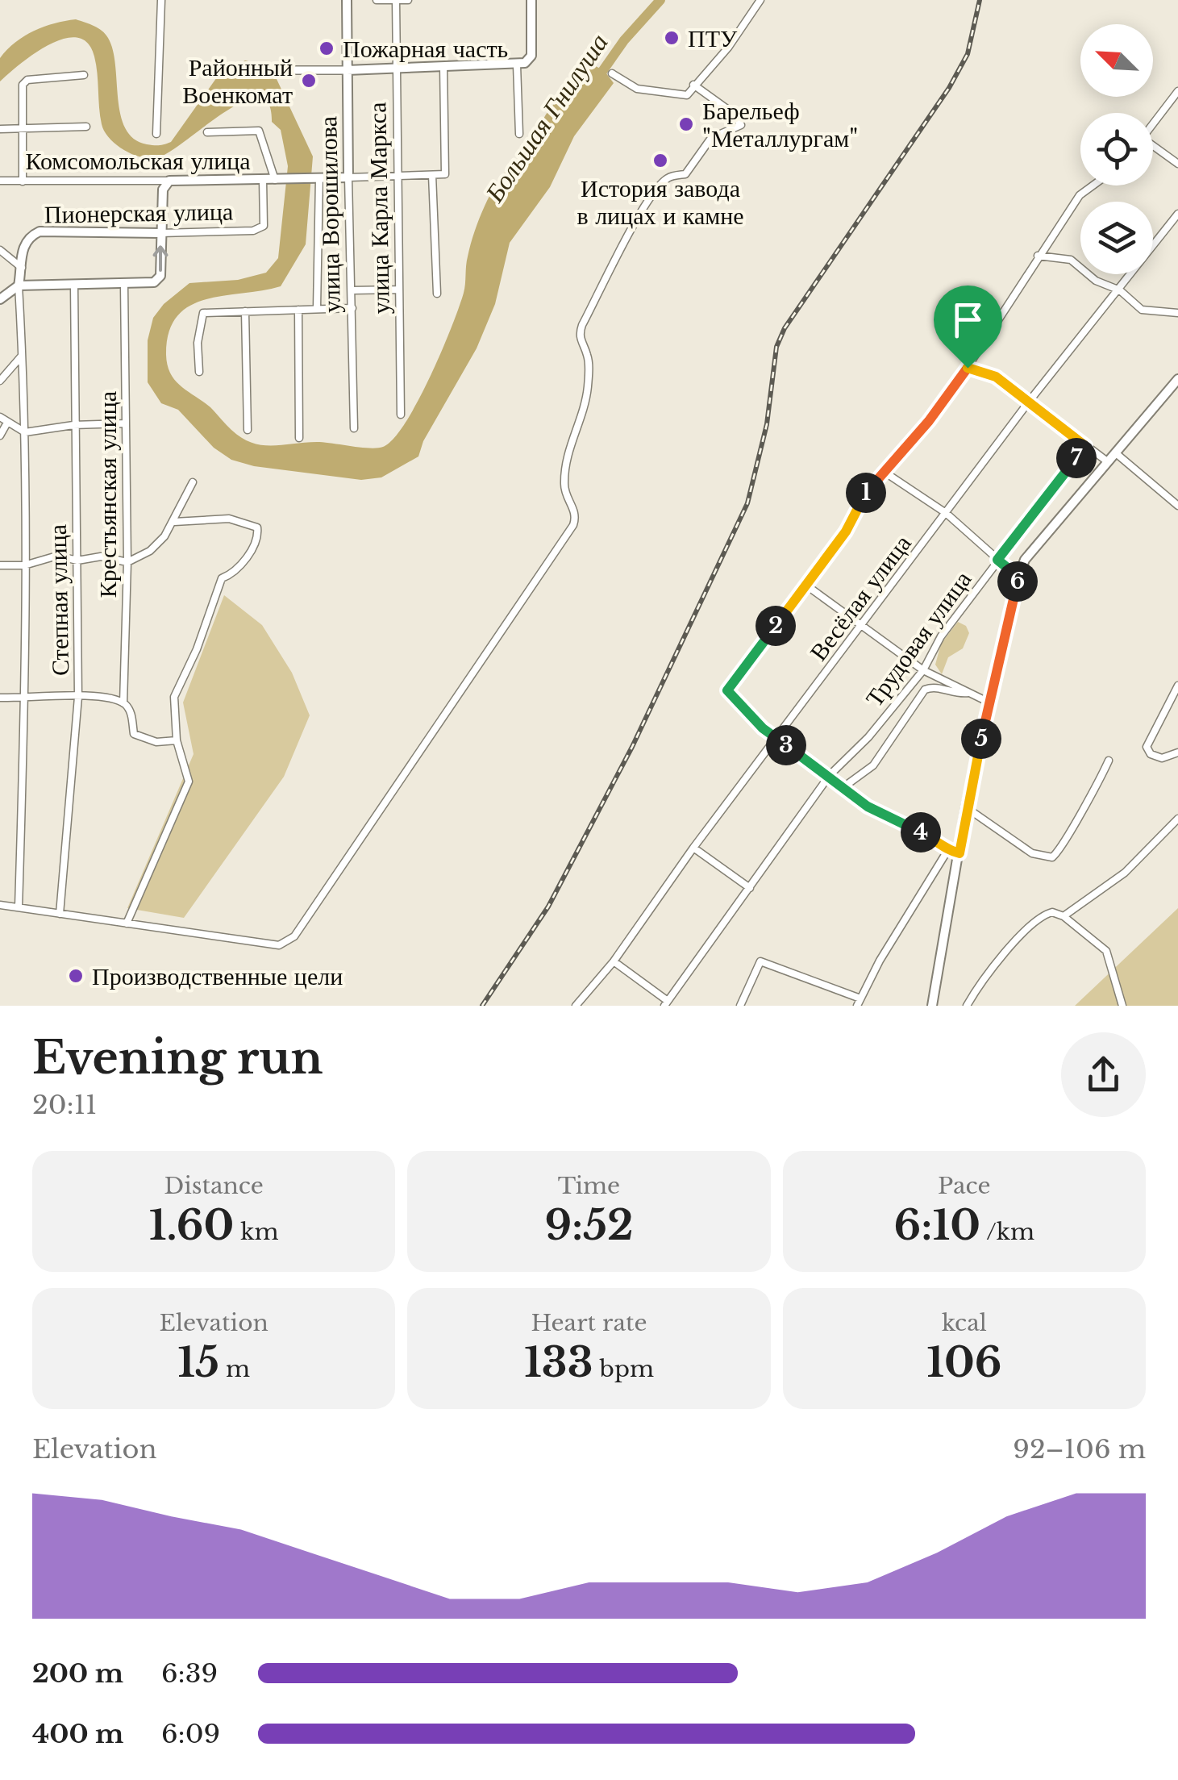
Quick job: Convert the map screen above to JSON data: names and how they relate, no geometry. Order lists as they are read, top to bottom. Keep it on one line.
{"streets":{"main road":["Комсомольская улица","Пионерская улица","улица Ворошилова"],"street":["улица Карла Маркса","Крестьянская улица","Весёлая улица","Степная улица","Трудовая улица"]},"crossings":[["Комсомольская улица","Пионерская улица"]],"water":["Большая Гнилуша"],"places":["ПТУ","Пожарная часть","Районный Военкомат","Барельеф \"Металлургам\"","История завода в лицах и камне","Производственные цели"],"north":"top left","page":{"pins":["7","1","6","2","5","3","4"],"heading":["Evening run","20:11"],"stats":[["Distance","1.60 km"],["Time","9:52"],["Pace","6:10 /km"],["Elevation","15 m"],["Heart rate","133 bpm"],["kcal","106"]],"chart":["Elevation","92–106 m"],"list":[{"name":"200 m","note":"6:39"},{"name":"400 m","note":"6:09"}]}}
